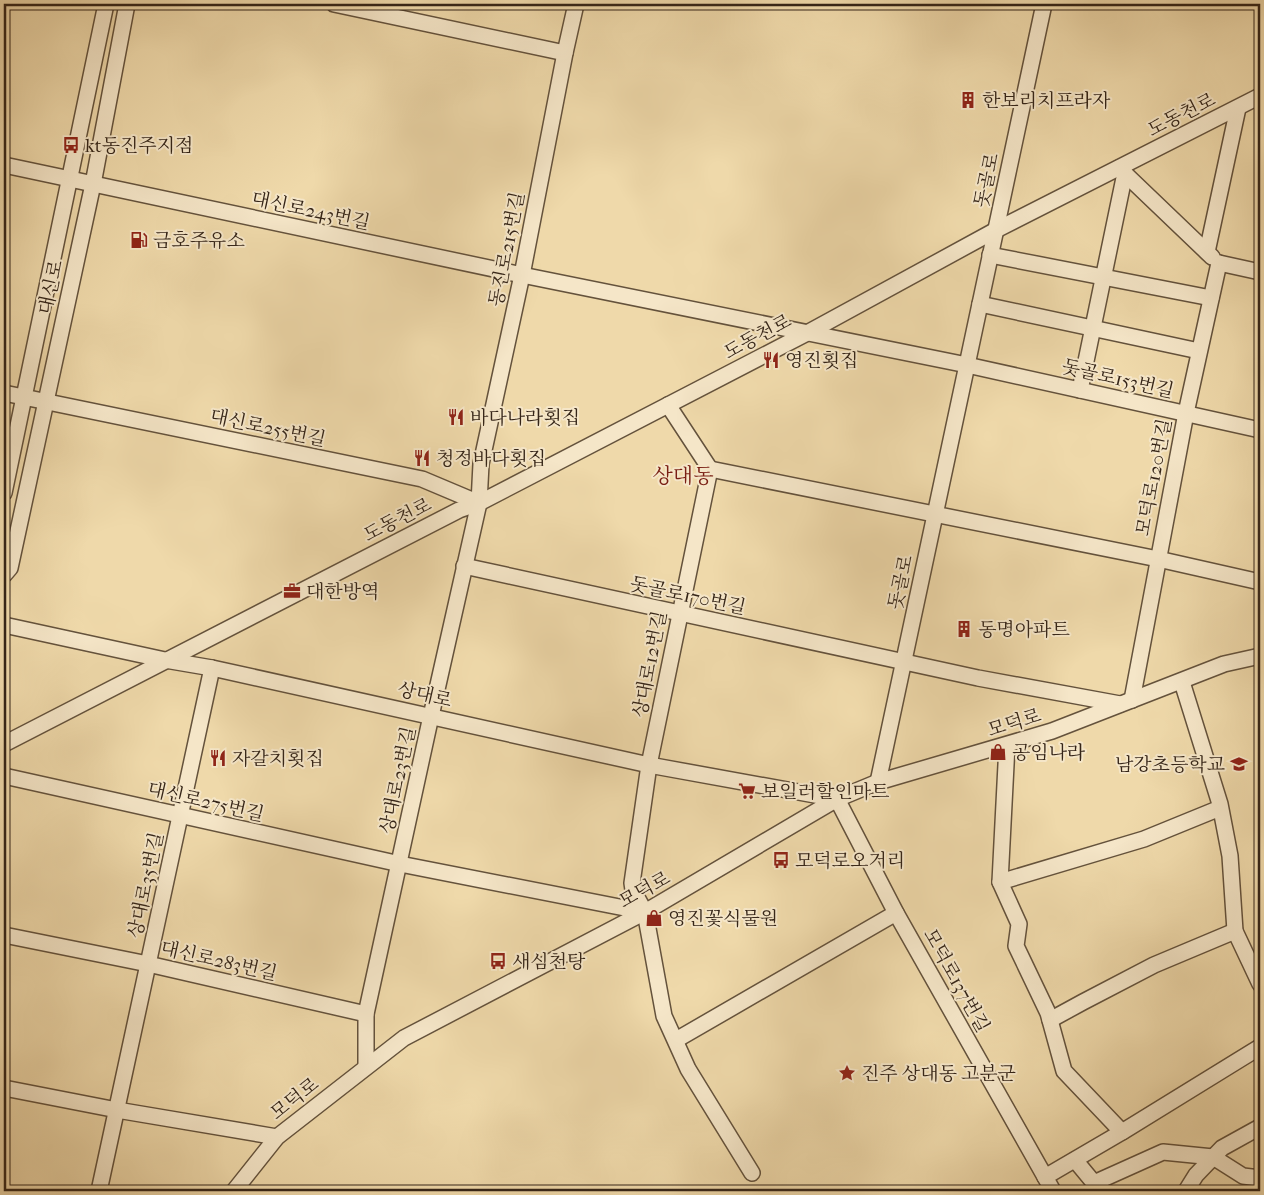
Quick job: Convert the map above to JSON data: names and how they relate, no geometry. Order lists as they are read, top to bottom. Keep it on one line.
{"streets":{"street":["도동천로","돗골로","대신로243번길","동진로215번길","대신로","돗골로153번길","대신로255번길","모덕로120번길","돗골로170번길","상대로12번길","상대로","모덕로","상대로23번길","대신로275번길","상대로35번길","대신로283번길","모덕로137번길"]},"crossings":[["도동천로","돗골로"],["도동천로","대신로243번길"],["도동천로","동진로215번길"],["도동천로","대신로255번길"],["도동천로","상대로"],["도동천로","상대로23번길"],["돗골로","돗골로153번길"],["돗골로","돗골로170번길"],["돗골로","모덕로"],["대신로243번길","동진로215번길"],["대신로243번길","대신로"],["동진로215번길","대신로255번길"],["동진로215번길","상대로23번길"],["대신로","대신로255번길"],["돗골로153번길","모덕로120번길"],["대신로255번길","상대로23번길"],["모덕로120번길","모덕로"],["돗골로170번길","상대로12번길"],["돗골로170번길","모덕로"],["돗골로170번길","상대로23번길"],["상대로12번길","상대로"],["상대로12번길","모덕로"],["상대로12번길","대신로275번길"],["상대로","모덕로"],["상대로","상대로23번길"],["상대로","상대로35번길"],["상대로","모덕로137번길"],["모덕로","상대로23번길"],["모덕로","대신로275번길"],["모덕로","모덕로137번길"],["상대로23번길","대신로275번길"],["상대로23번길","대신로283번길"],["대신로275번길","상대로35번길"],["상대로35번길","대신로283번길"]],"districts":["상대동"],"places":{"building":["한보리치프라자","동명아파트"],"bus stop":["kt동진주지점","모덕로오거리","새심천탕"],"fuel station":["금호주유소"],"restaurant":["영진횟집","바다나라횟집","청정바다횟집","자갈치횟집"],"office":["대한방역"],"shop":["공임나라","영진꽃식물원"],"school or university":["남강초등학교"],"supermarket":["보일러할인마트"],"place":["진주 상대동 고분군"]}}
